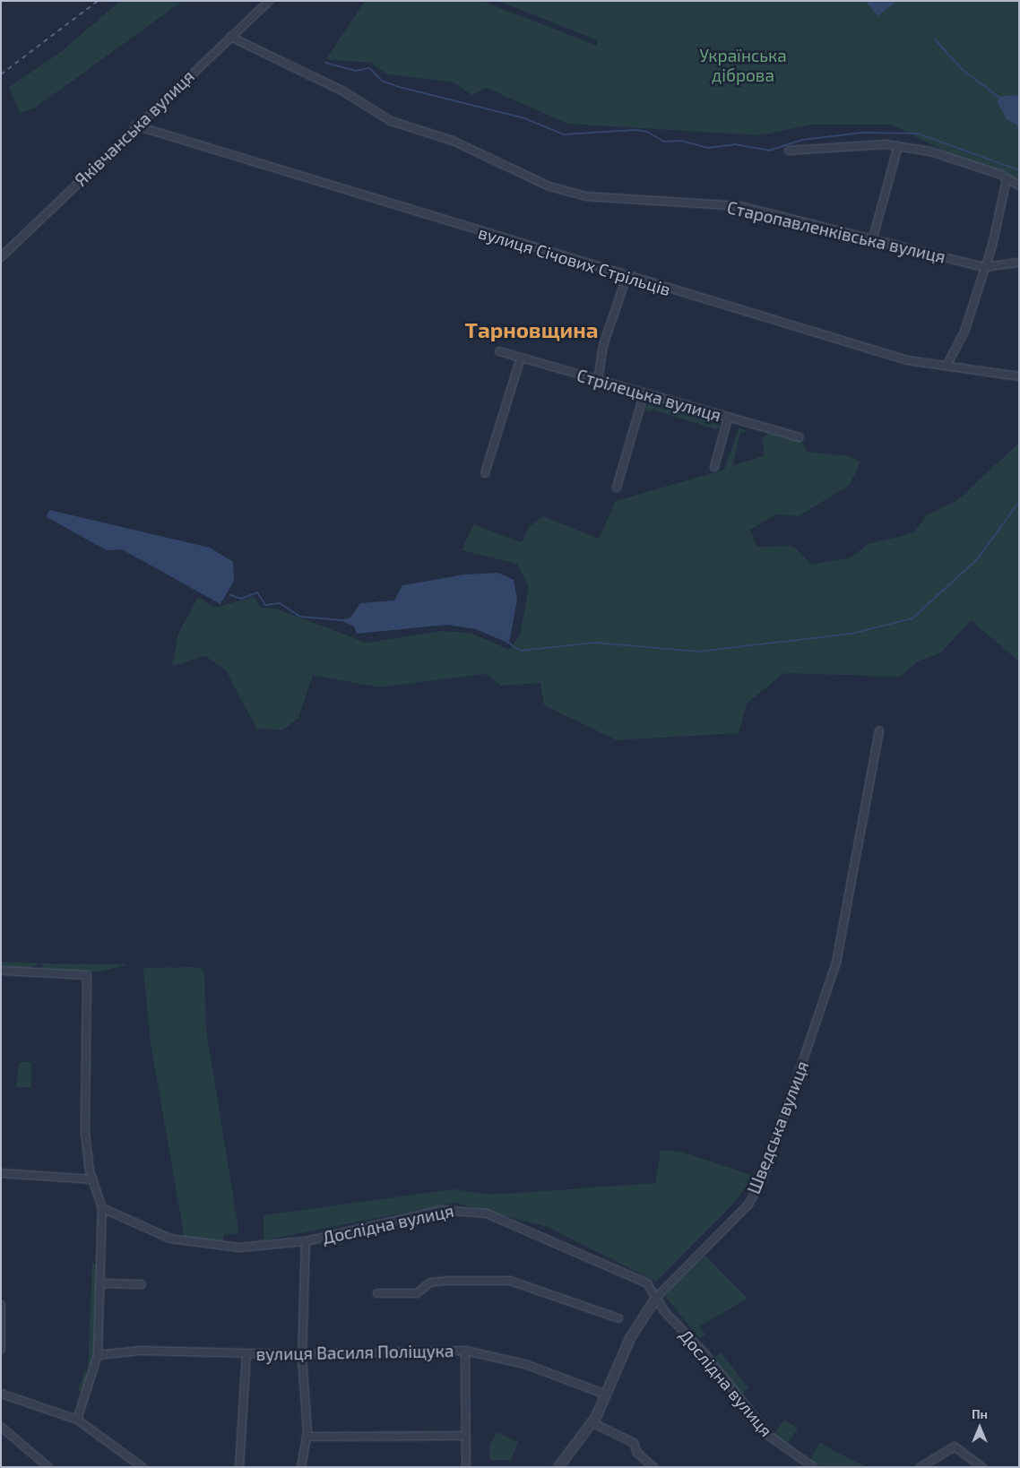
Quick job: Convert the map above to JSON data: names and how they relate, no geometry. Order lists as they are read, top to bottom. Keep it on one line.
{"streets":{"street":["Яківчанська вулиця","Старопавленківська вулиця","вулиця Січових Стрільців","Стрілецька вулиця","Шведська вулиця","Дослідна вулиця","вулиця Василя Поліщука"]},"crossings":[["Яківчанська вулиця","Старопавленківська вулиця"],["Яківчанська вулиця","вулиця Січових Стрільців"],["Шведська вулиця","Дослідна вулиця"],["Шведська вулиця","вулиця Василя Поліщука"]],"districts":["Тарновщина"],"parks":["Українська діброва"],"north":"top"}
